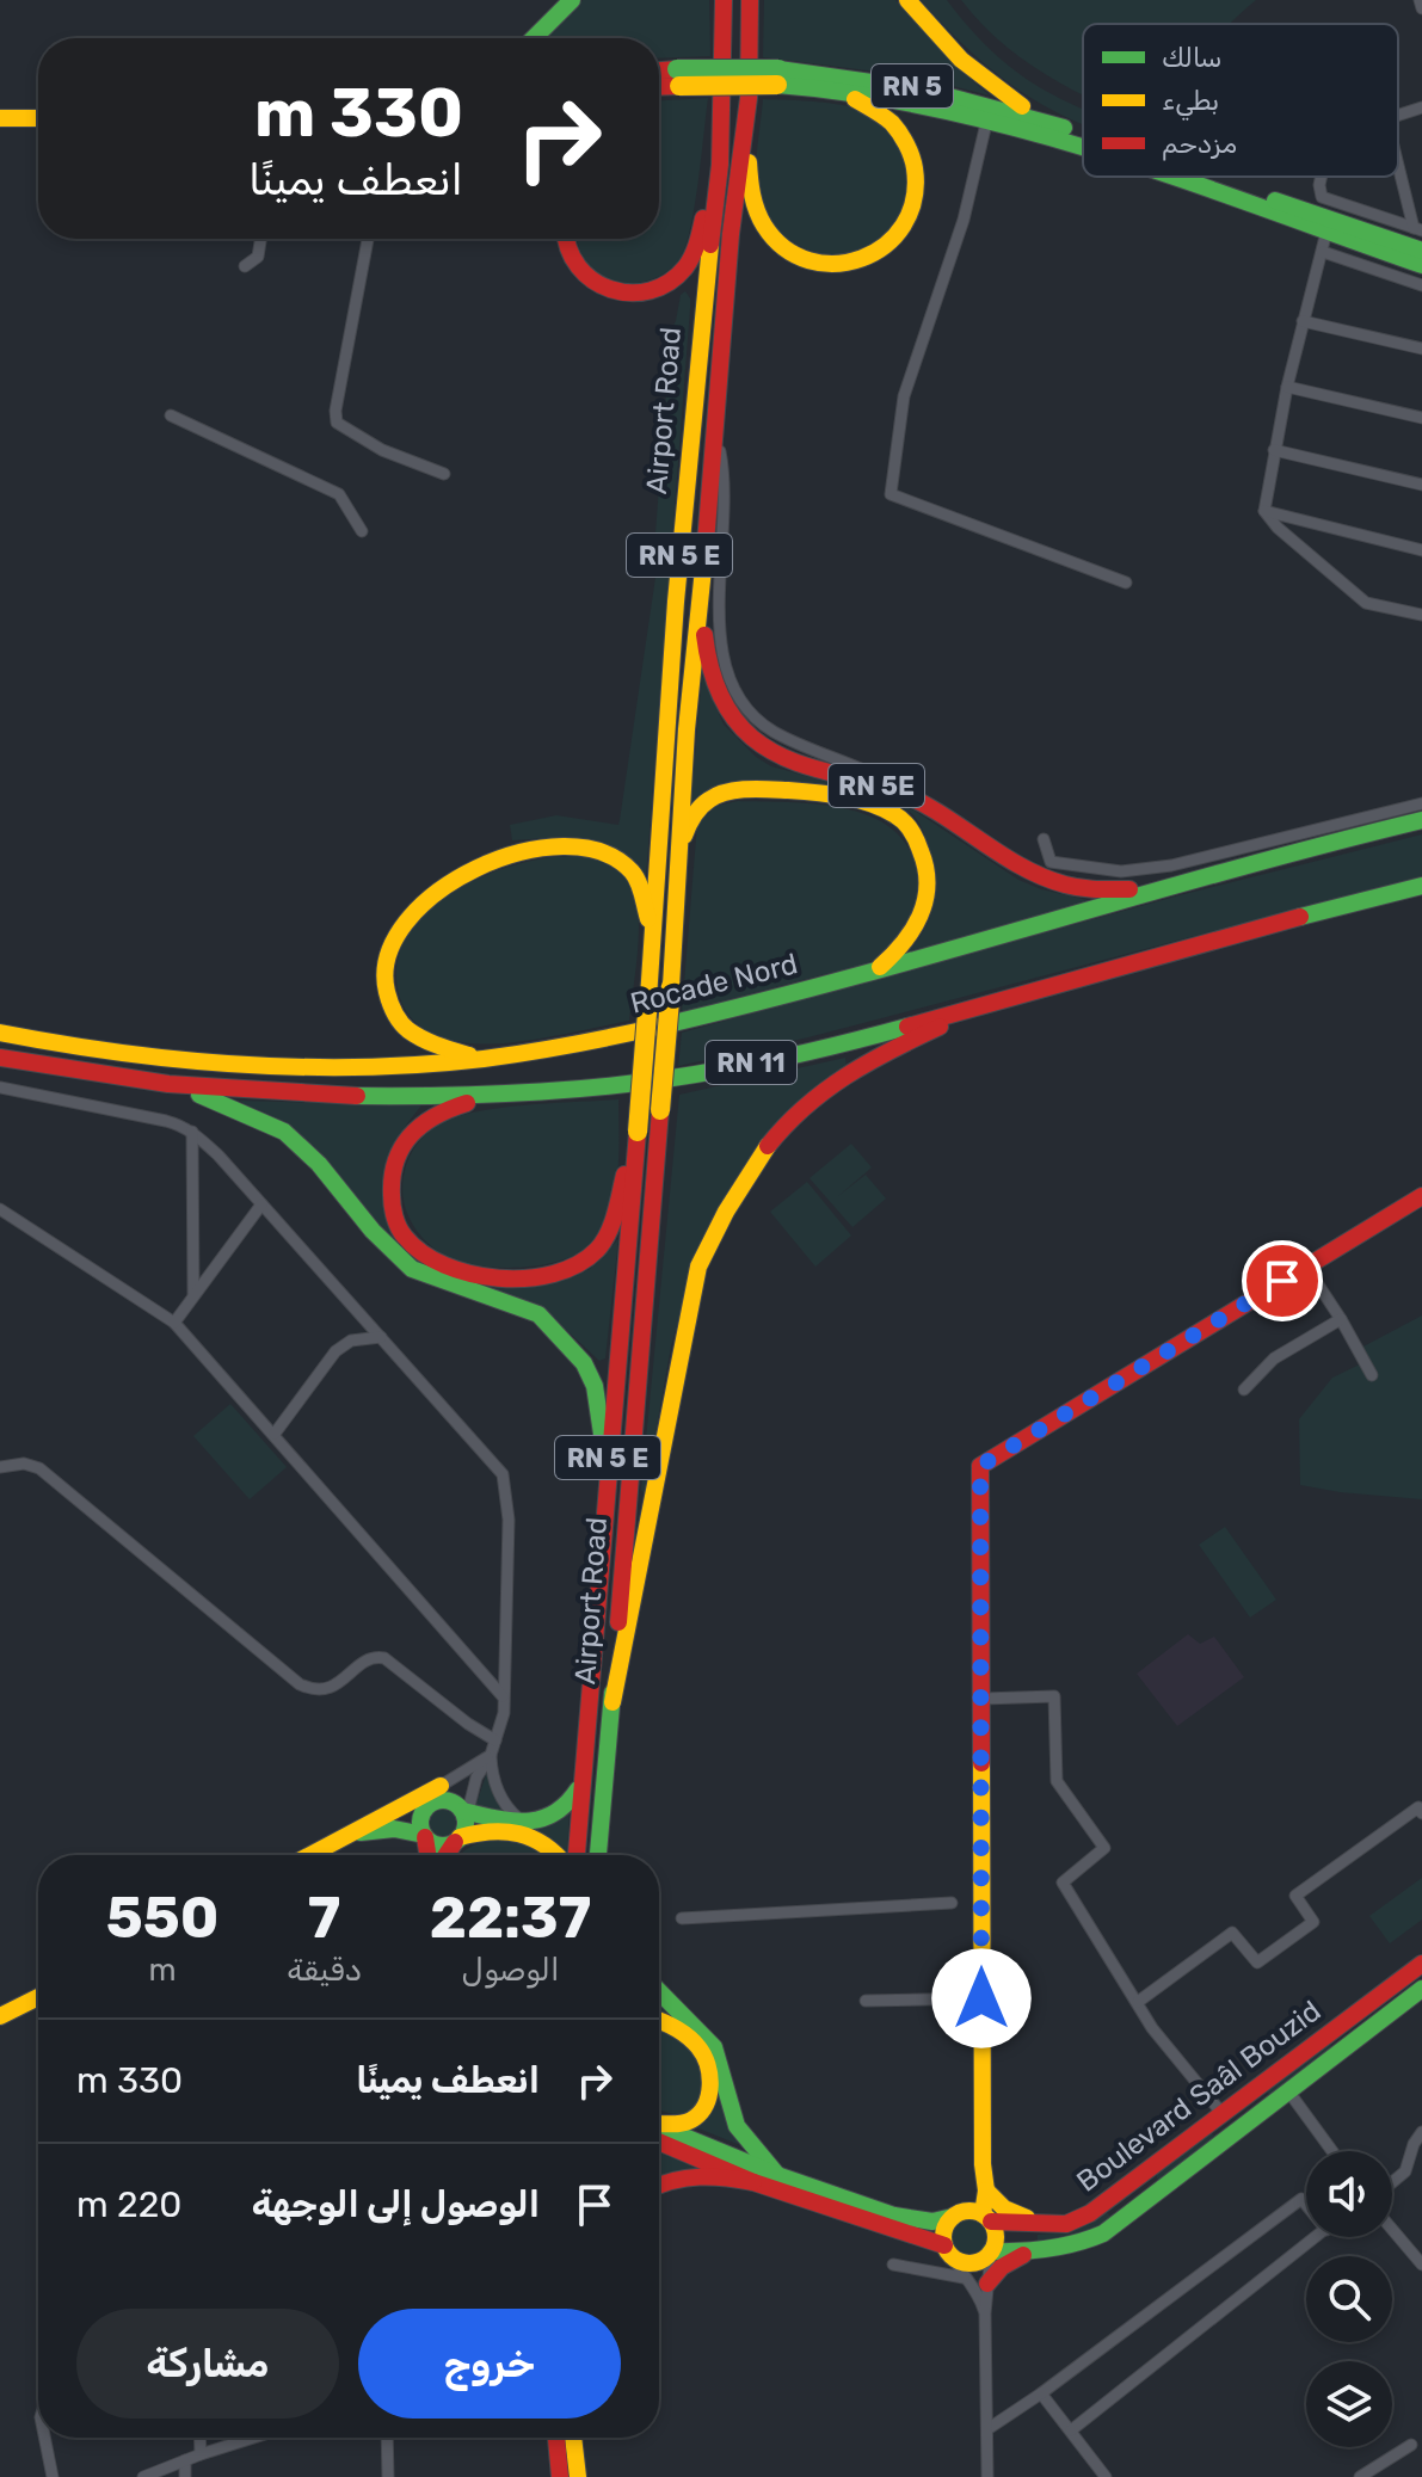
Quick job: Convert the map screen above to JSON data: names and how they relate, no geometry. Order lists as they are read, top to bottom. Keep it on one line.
{"streets":{"main road":["RN 5","Airport Road","RN 5 E","RN 5E","Rocade Nord","RN 11","Boulevard Saâl Bouzid"]},"crossings":[["Airport Road","RN 5E"],["RN 5E","Rocade Nord"]],"legend":["سالك","بطيء","مزدحم"],"page":{"turn":["330 m","انعطف يمينًا"],"eta":["22:37","الوصول","7","دقيقة","550","m"],"list":[{"name":"انعطف يمينًا","value":"330 m"},{"name":"الوصول إلى الوجهة","value":"220 m"}],"buttons":["خروج","مشاركة"]}}
